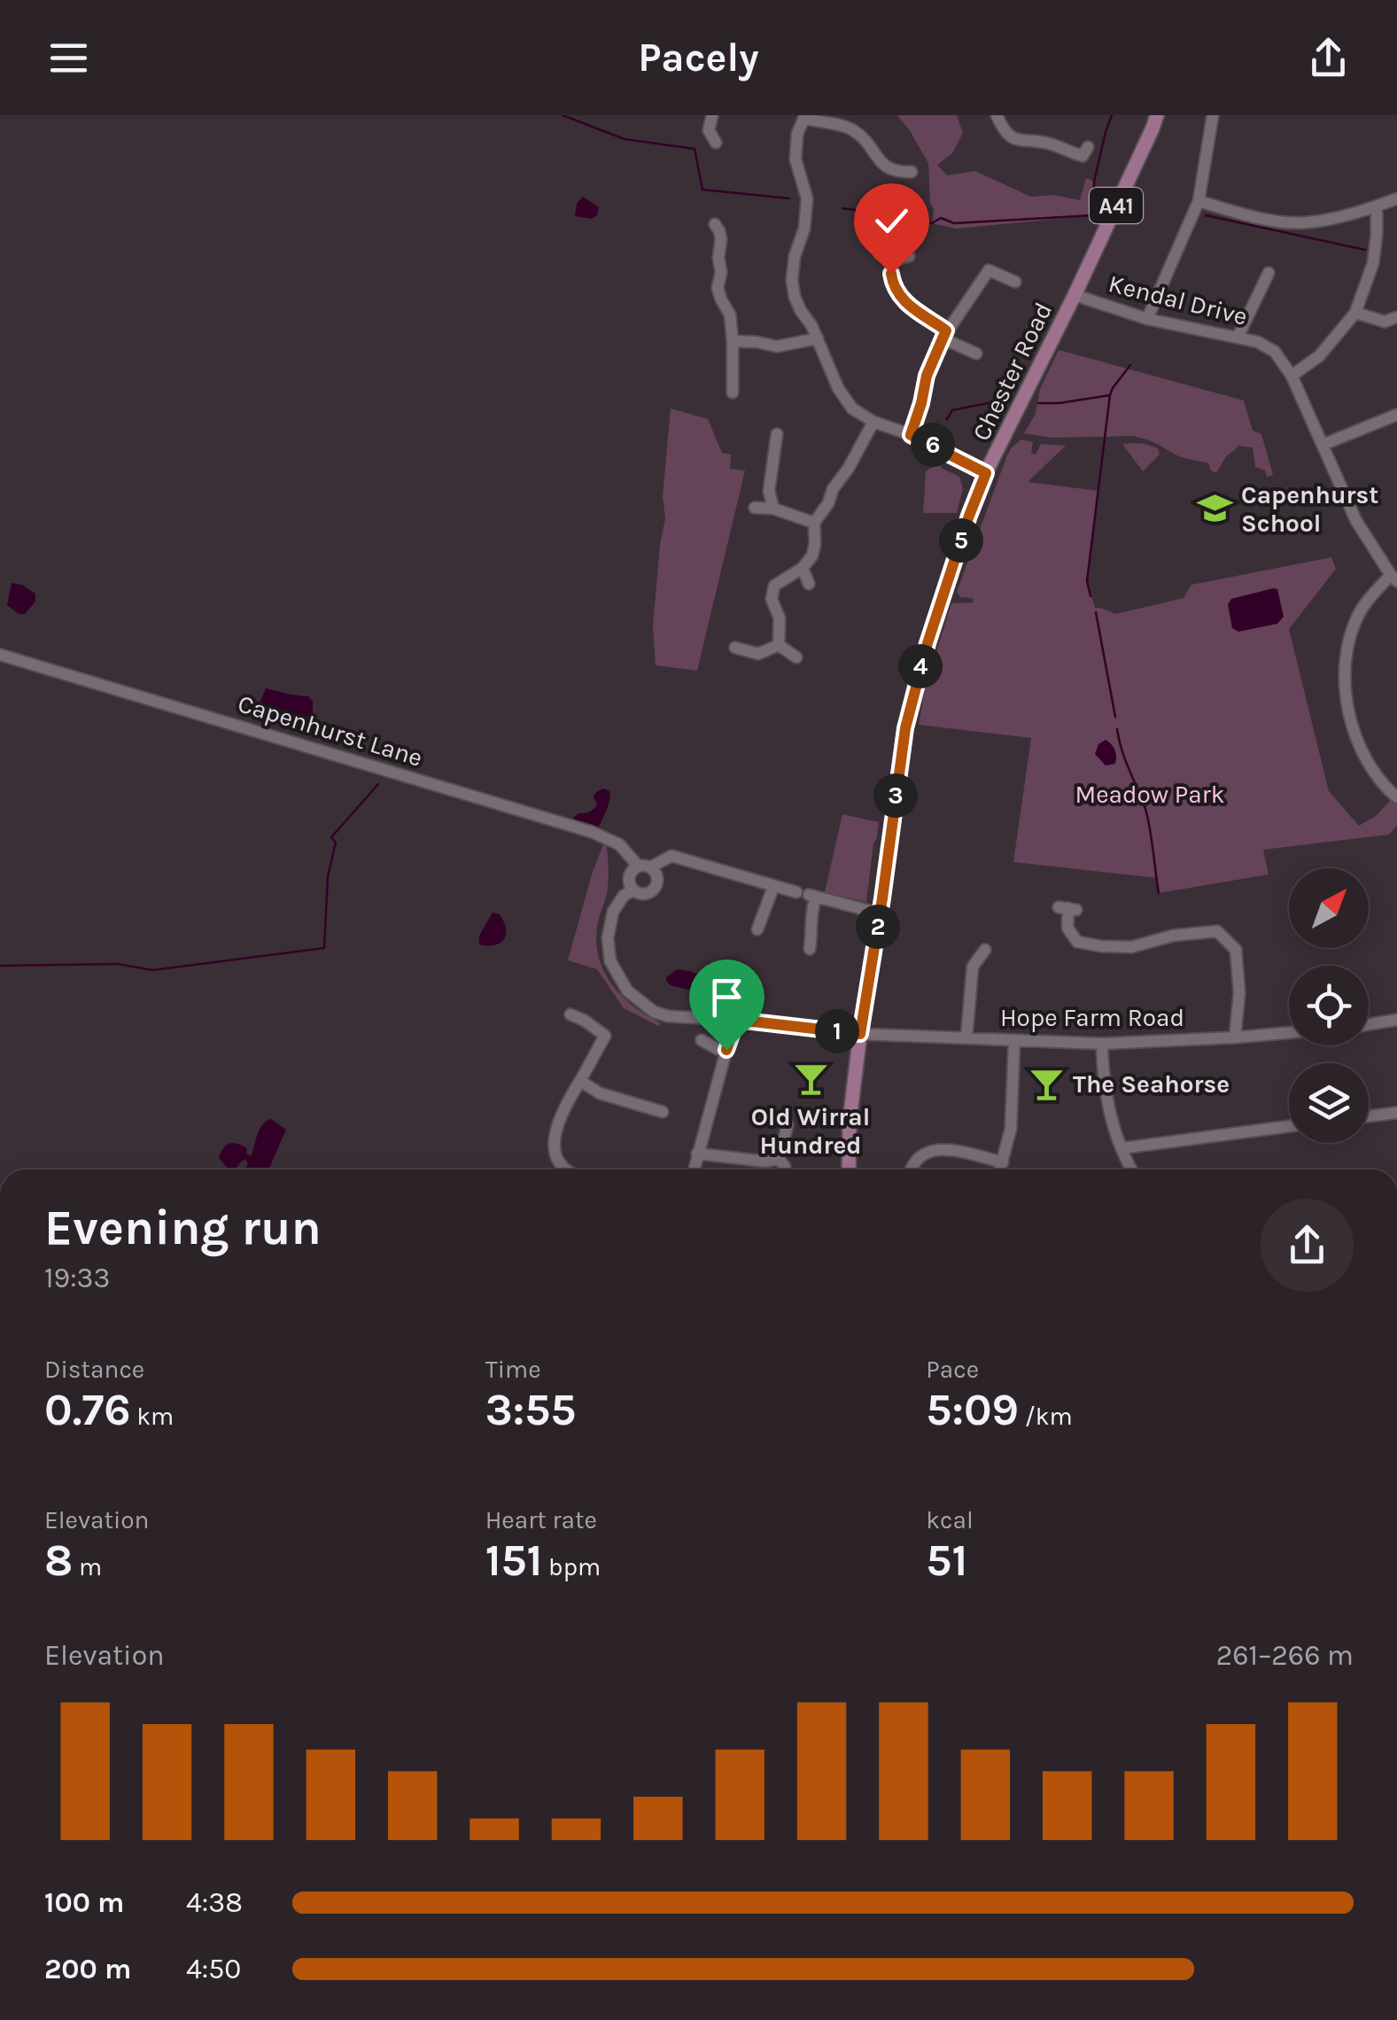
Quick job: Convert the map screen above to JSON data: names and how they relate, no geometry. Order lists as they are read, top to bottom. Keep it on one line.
{"streets":{"main road":["A41","Chester Road"],"street":["Kendal Drive","Capenhurst Lane","Hope Farm Road"]},"crossings":[["Kendal Drive","Chester Road"],["Chester Road","Hope Farm Road"],["Capenhurst Lane","Hope Farm Road"]],"parks":["Meadow Park"],"places":{"school or university":["Capenhurst School"],"bar":["Old Wirral Hundred","The Seahorse"]},"north":"top right","page":{"header":"Pacely","pins":["6","5","4","3","2","1"],"heading":["Evening run","19:33"],"stats":[["Distance","0.76 km"],["Time","3:55"],["Pace","5:09 /km"],["Elevation","8 m"],["Heart rate","151 bpm"],["kcal","51"]],"chart":["Elevation","261–266 m"],"list":[{"name":"100 m","note":"4:38"},{"name":"200 m","note":"4:50"}]}}
